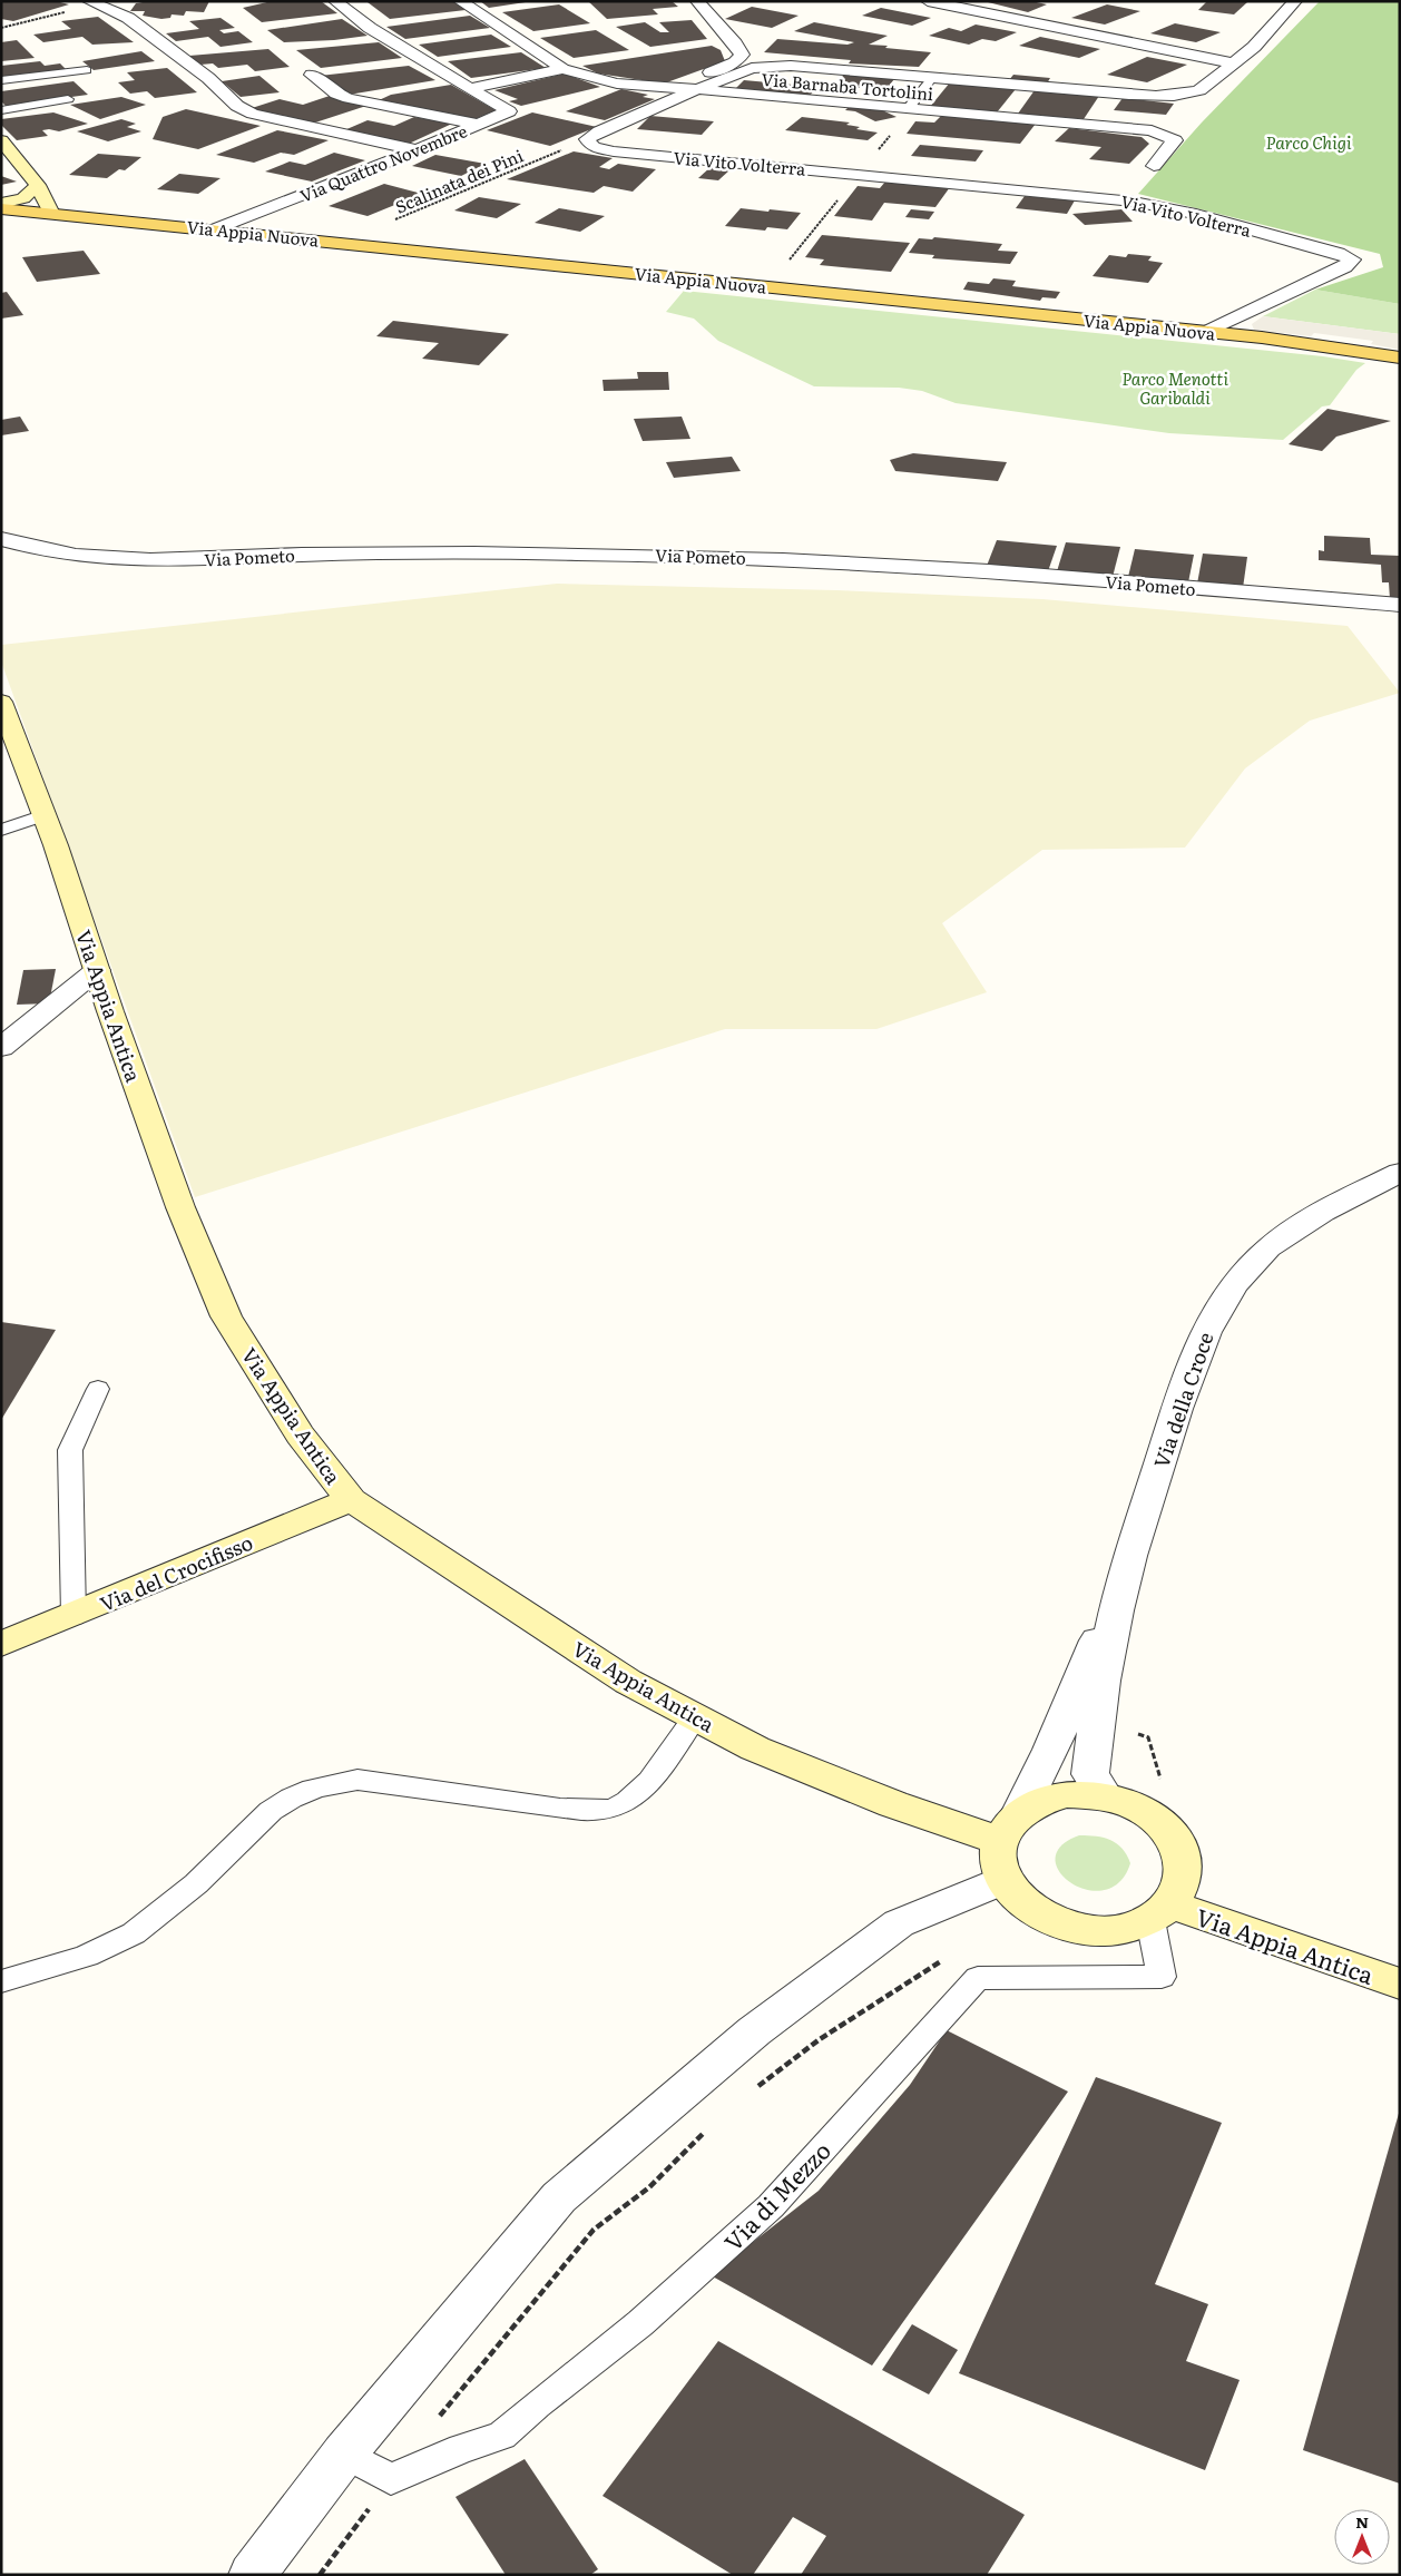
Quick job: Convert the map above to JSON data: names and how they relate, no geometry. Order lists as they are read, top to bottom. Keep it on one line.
{"streets":{"main road":["Via Appia Nuova"],"street":["Via Barnaba Tortolini","Via Quattro Novembre","Via Vito Volterra","Via Pometo","Via Appia Antica","Via della Croce","Via del Crocifisso"],"lane":["Via di Mezzo"],"path":["Scalinata dei Pini"]},"crossings":[["Via Quattro Novembre","Via Appia Nuova"],["Via Vito Volterra","Scalinata dei Pini"],["Via Vito Volterra","Via Appia Nuova"],["Scalinata dei Pini","Via Appia Nuova"],["Via Appia Antica","Via della Croce"],["Via Appia Antica","Via del Crocifisso"],["Via Appia Antica","Via di Mezzo"],["Via della Croce","Via di Mezzo"]],"parks":["Parco Chigi","Parco Menotti Garibaldi"],"north":"top"}
